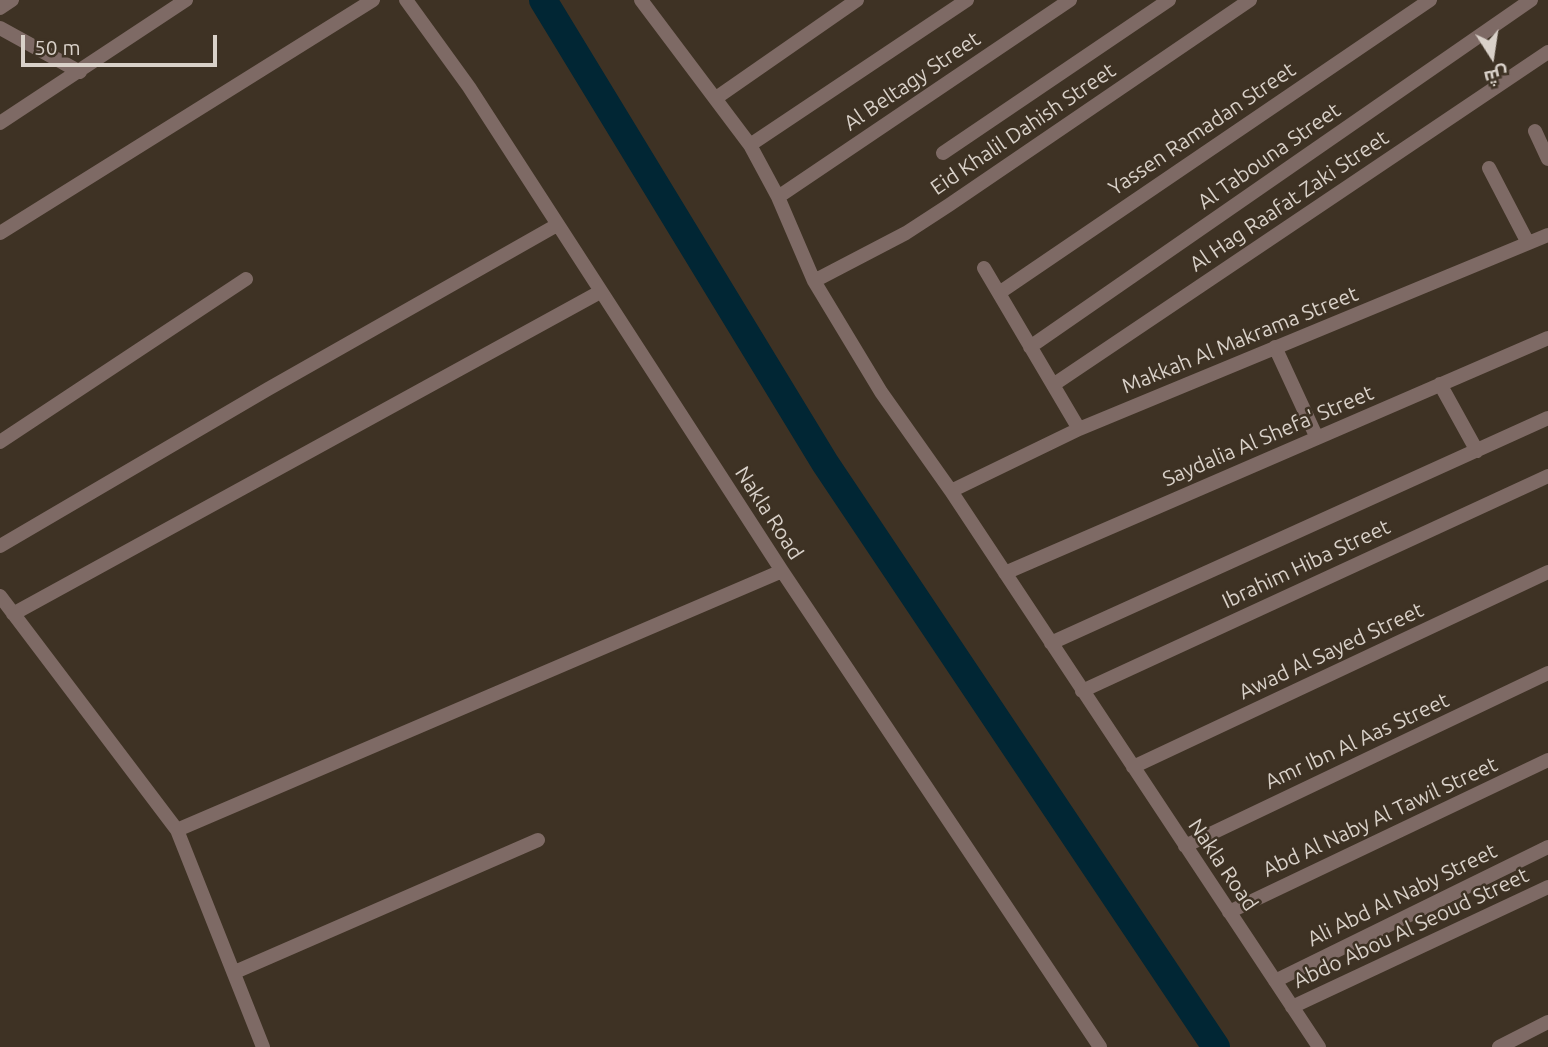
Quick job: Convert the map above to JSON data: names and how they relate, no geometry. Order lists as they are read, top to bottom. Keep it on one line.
{"streets":{"street":["Al Beltagy Street","Eid Khalil Dahish Street","Yassen Ramadan Street","Al Tabouna Street","Al Hag Raafat Zaki Street","Makkah Al Makrama Street","Saydalia Al Shefa' Street","Nakla Road","Ibrahim Hiba Street","Awad Al Sayed Street","Amr Ibn Al Aas Street","Abd Al Naby Al Tawil Street","Ali Abd Al Naby Street","Abdo Abou Al Seoud Street"]},"crossings":[["Al Beltagy Street","Nakla Road"],["Eid Khalil Dahish Street","Nakla Road"],["Makkah Al Makrama Street","Nakla Road"],["Saydalia Al Shefa' Street","Nakla Road"],["Nakla Road","Ibrahim Hiba Street"],["Nakla Road","Awad Al Sayed Street"],["Nakla Road","Amr Ibn Al Aas Street"],["Nakla Road","Abd Al Naby Al Tawil Street"],["Nakla Road","Ali Abd Al Naby Street"],["Nakla Road","Abdo Abou Al Seoud Street"]],"scale_bar":"50 m","north":"bottom"}
